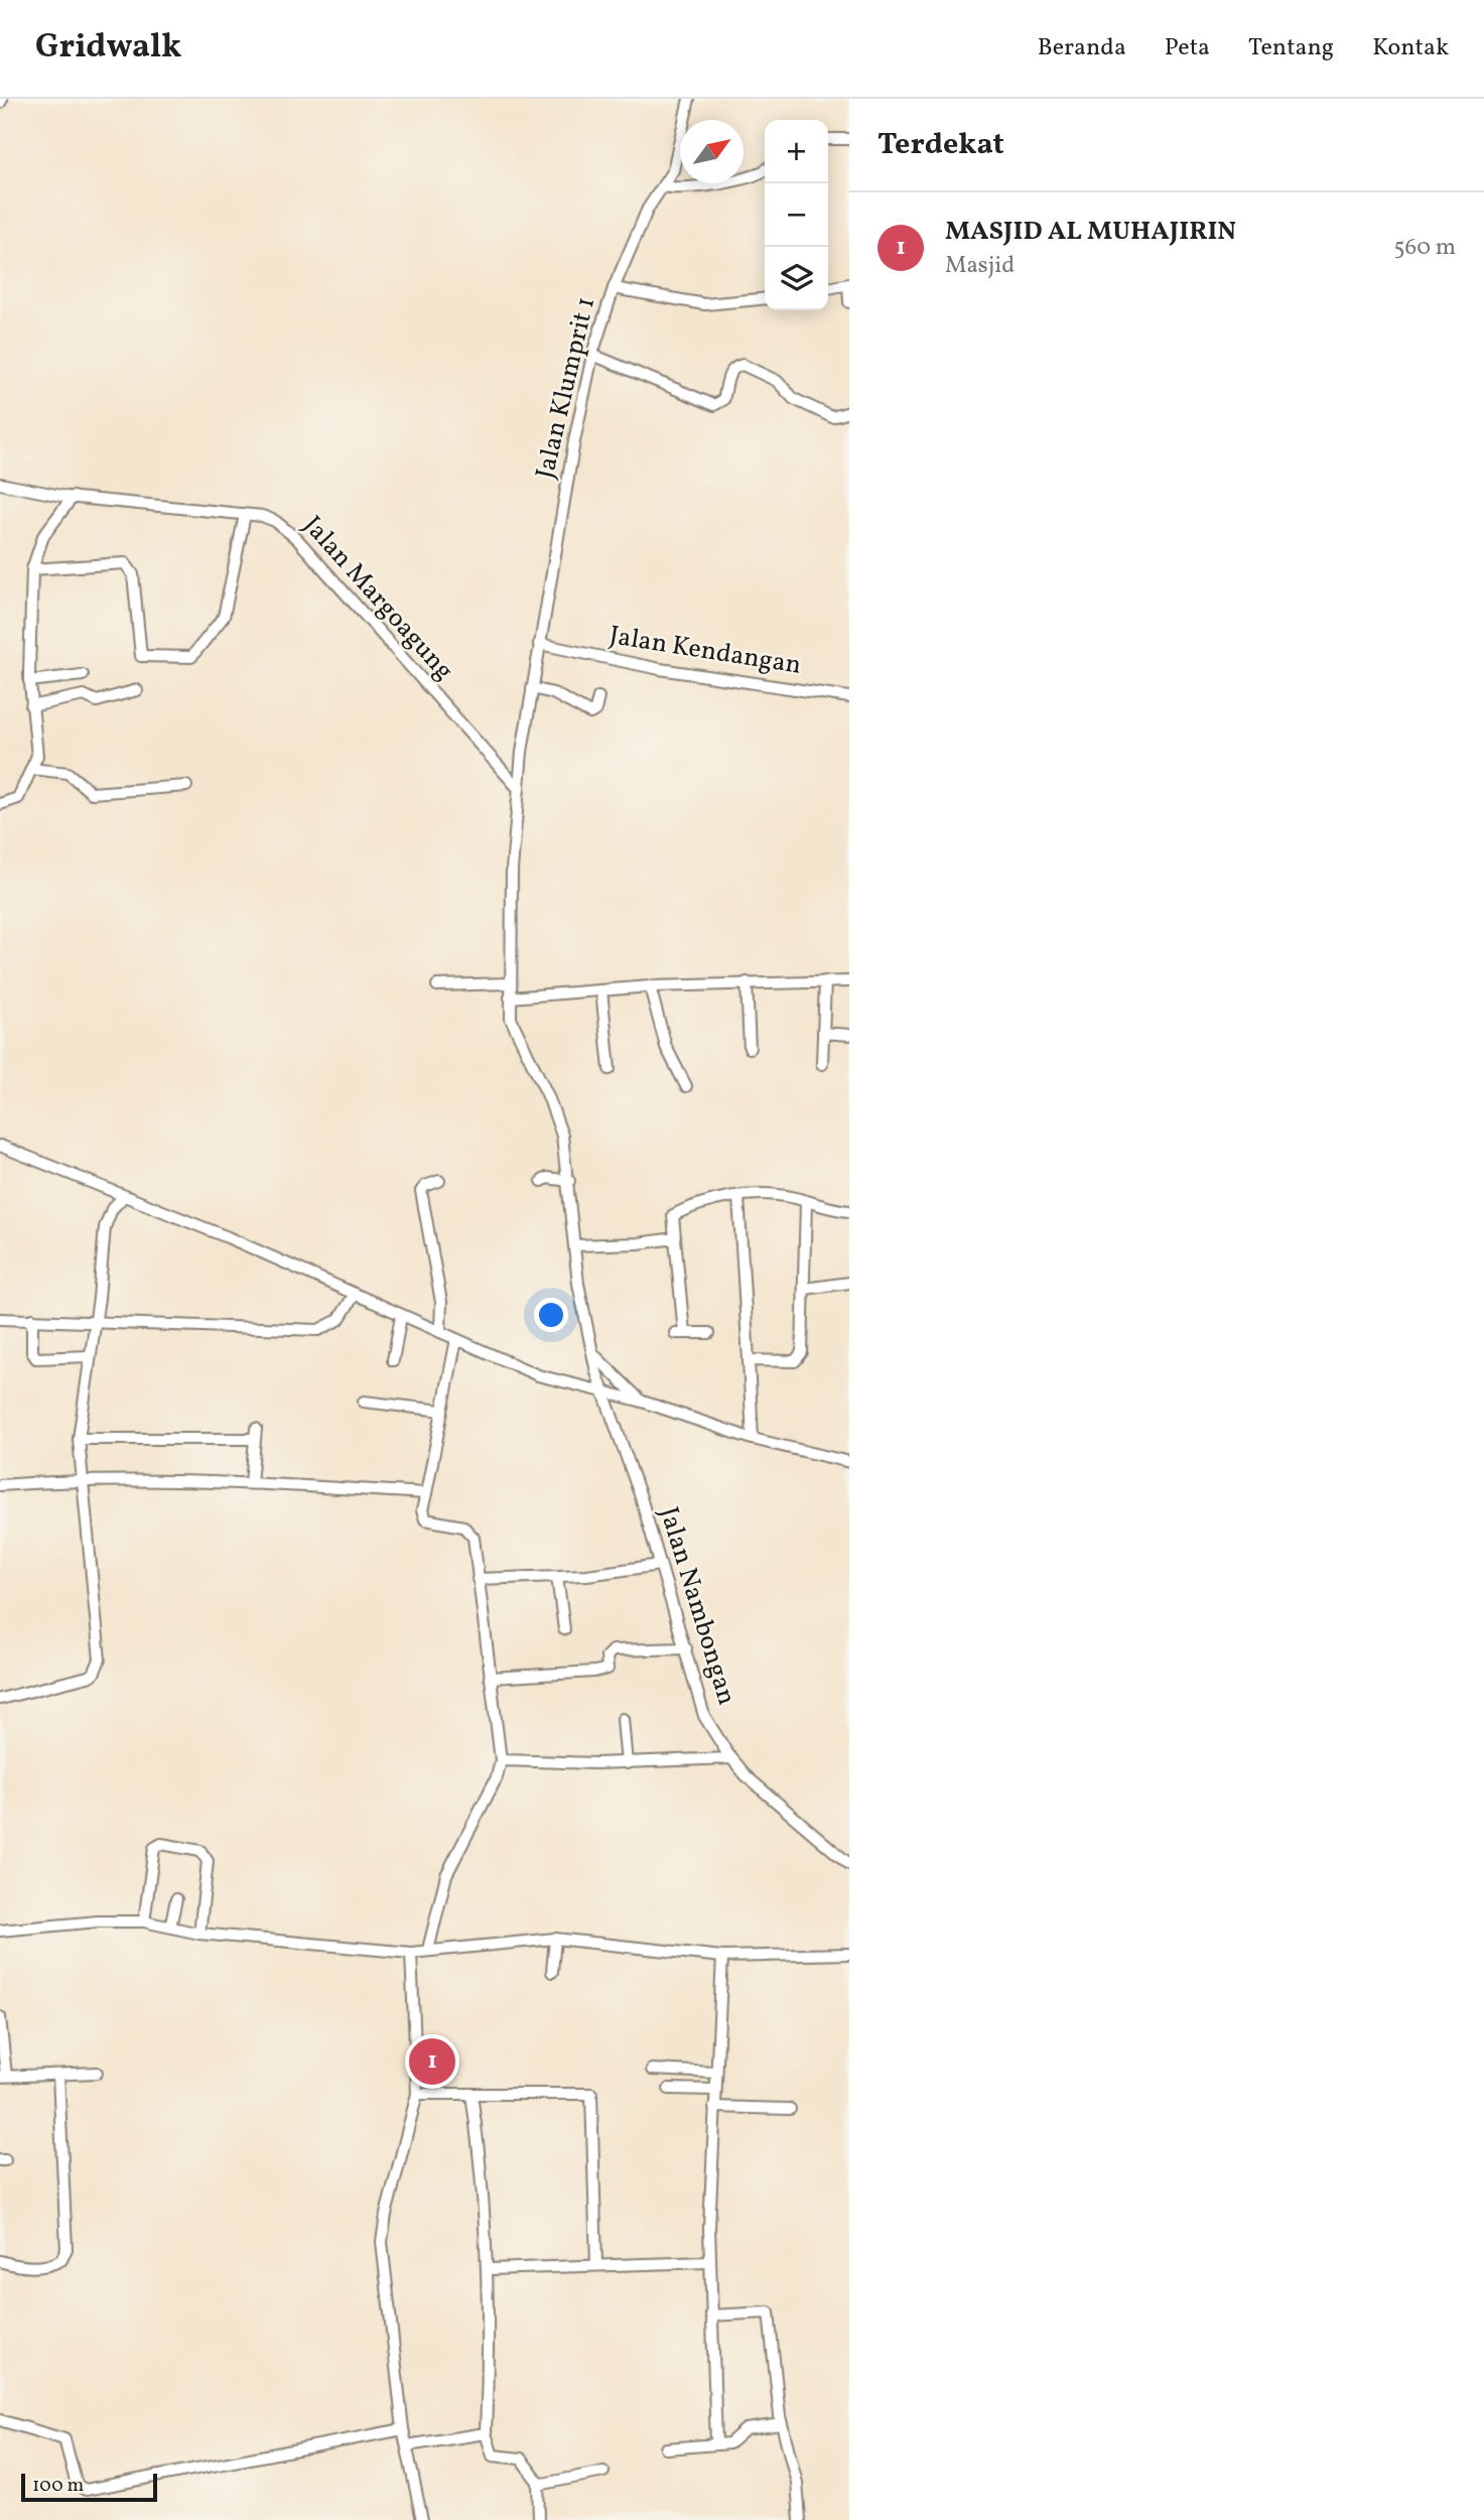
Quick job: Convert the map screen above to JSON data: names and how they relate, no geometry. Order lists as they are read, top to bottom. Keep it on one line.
{"streets":{"street":["Jalan Klumprit 1","Jalan Margoagung","Jalan Kendangan","Jalan Nambongan"]},"crossings":[["Jalan Klumprit 1","Jalan Margoagung"],["Jalan Klumprit 1","Jalan Kendangan"],["Jalan Klumprit 1","Jalan Nambongan"]],"scale_bar":"100 m","north":"top right","page":{"header":"Gridwalk","nav":["Beranda","Peta","Tentang","Kontak"],"heading":"Terdekat","map_buttons":["+","−"],"list":[{"mark":"1","name":"MASJID AL MUHAJIRIN","note":"Masjid","value":"560 m"}],"pins":"1","scale":"100 m"}}
